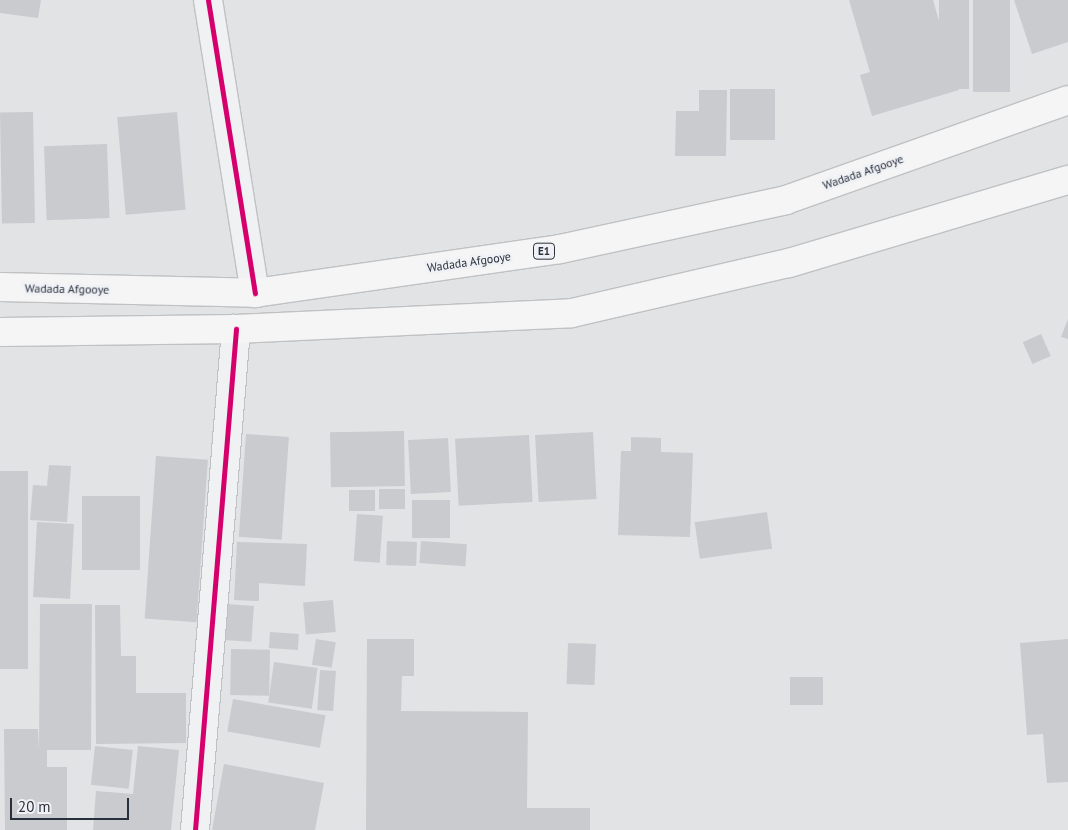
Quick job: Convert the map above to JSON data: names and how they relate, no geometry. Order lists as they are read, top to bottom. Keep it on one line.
{"streets":{"highway":["Wadada Afgooye","E1"]},"scale_bar":"20 m"}
